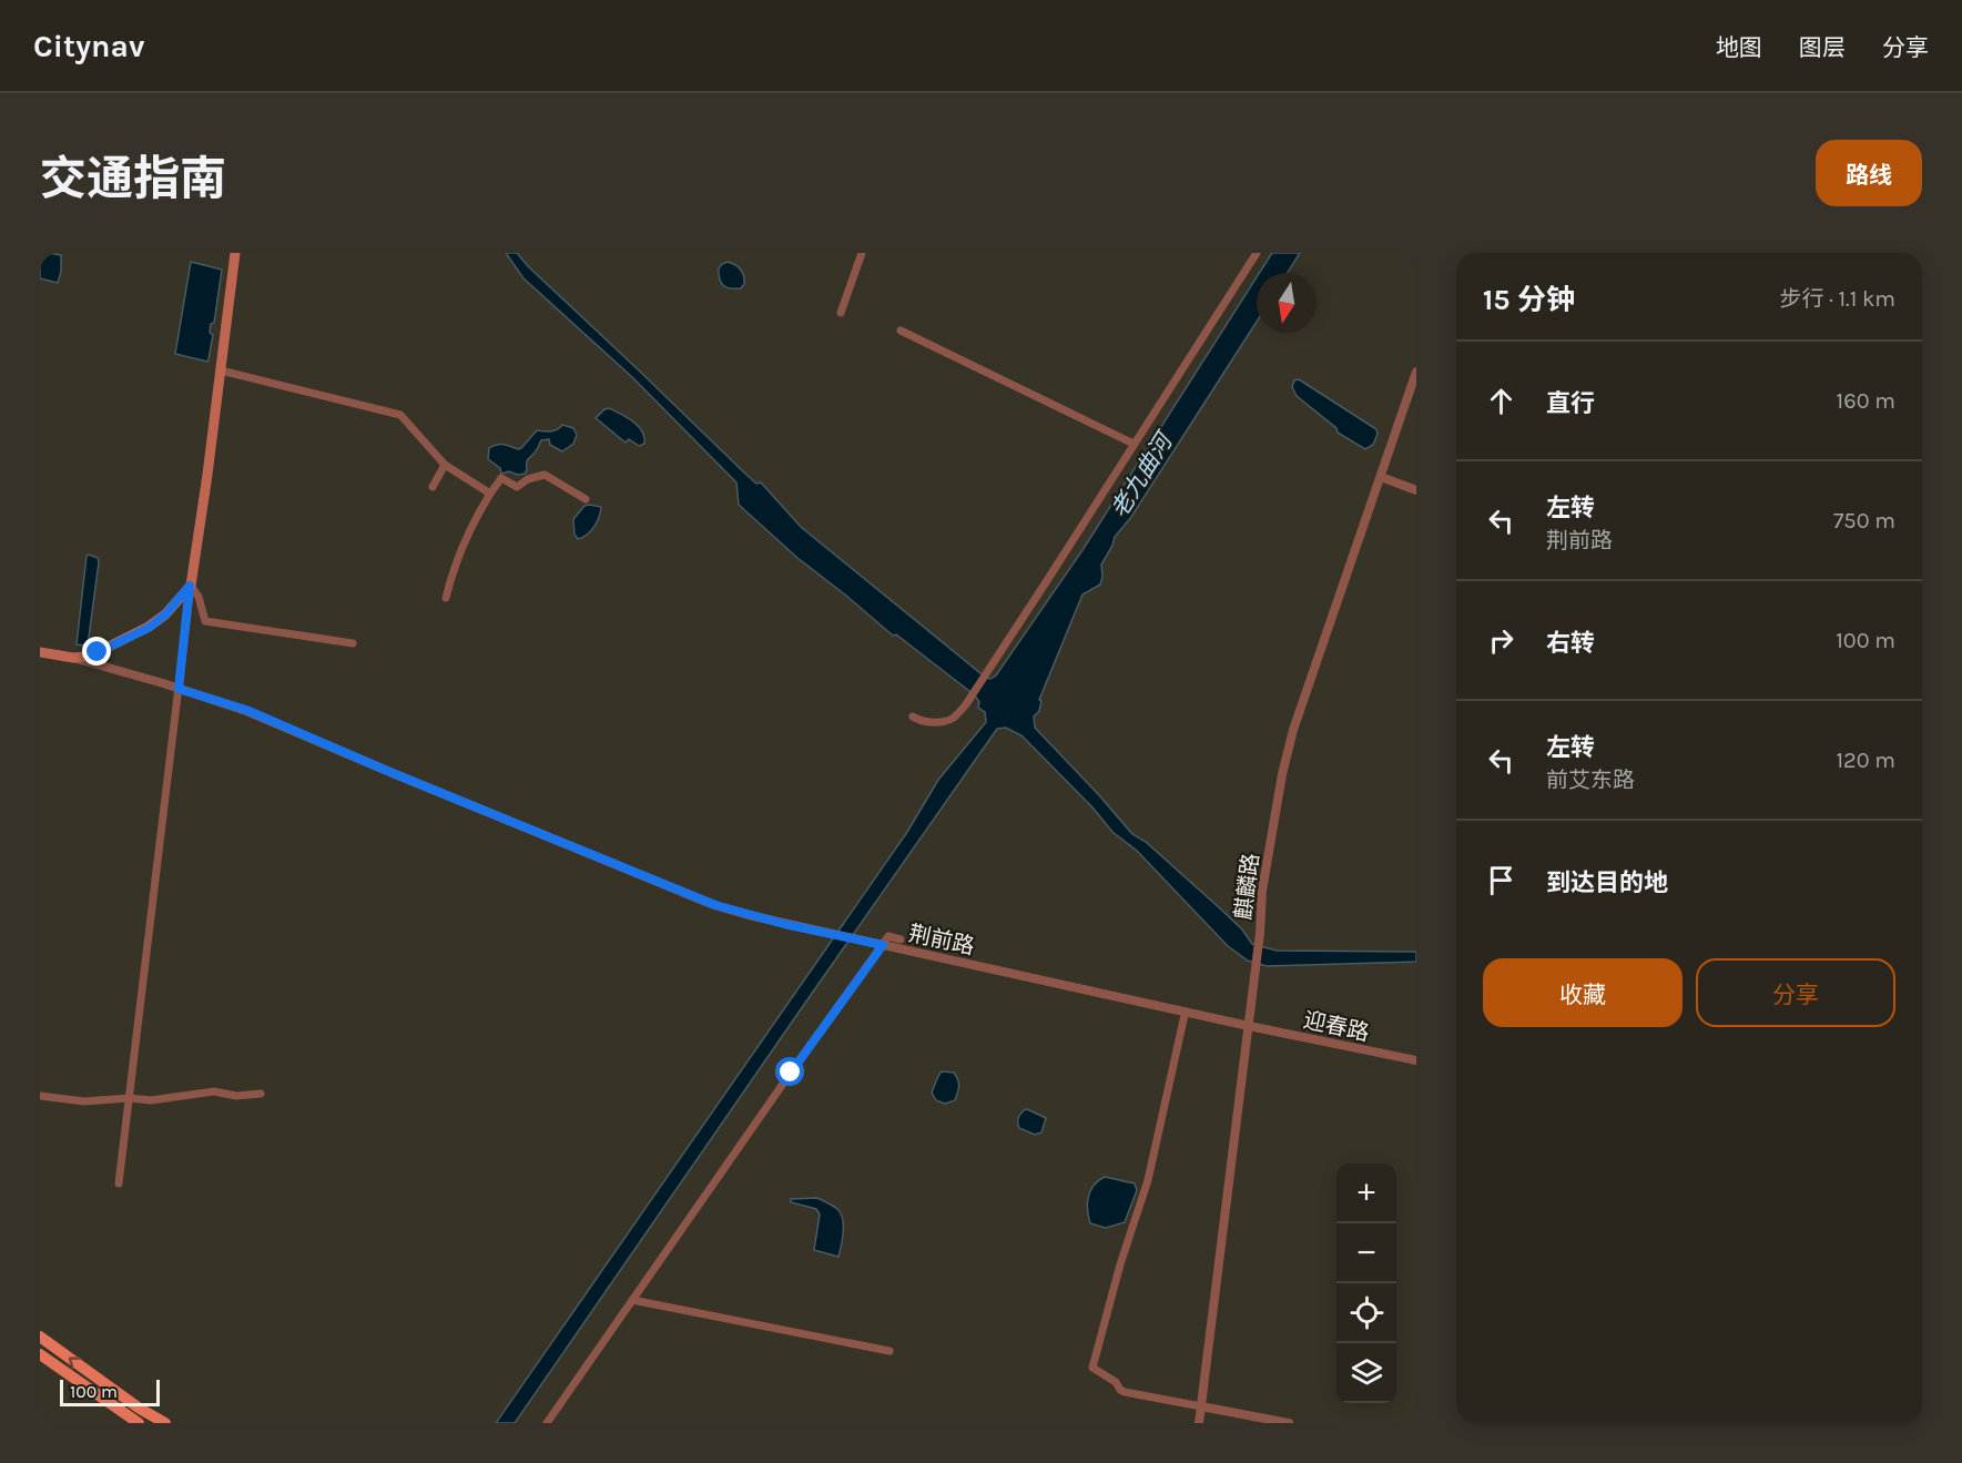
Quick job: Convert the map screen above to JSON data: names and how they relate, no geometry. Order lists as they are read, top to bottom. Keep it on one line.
{"streets":{"street":["麒麟路","荆前路","迎春路"]},"crossings":[["麒麟路","荆前路"],["麒麟路","迎春路"],["荆前路","迎春路"]],"water":["老九曲河"],"scale_bar":"100 m","north":"bottom","page":{"header":"Citynav","nav":["地图","图层","分享"],"title":"交通指南","buttons":["路线",["收藏","分享"]],"heading":["15 分钟","步行 · 1.1 km"],"list":[["直行","160 m"],["左转","荆前路","750 m"],["右转","100 m"],["左转","前艾东路","120 m"],"到达目的地"],"map_buttons":["+","−"],"scale":"100 m"}}
